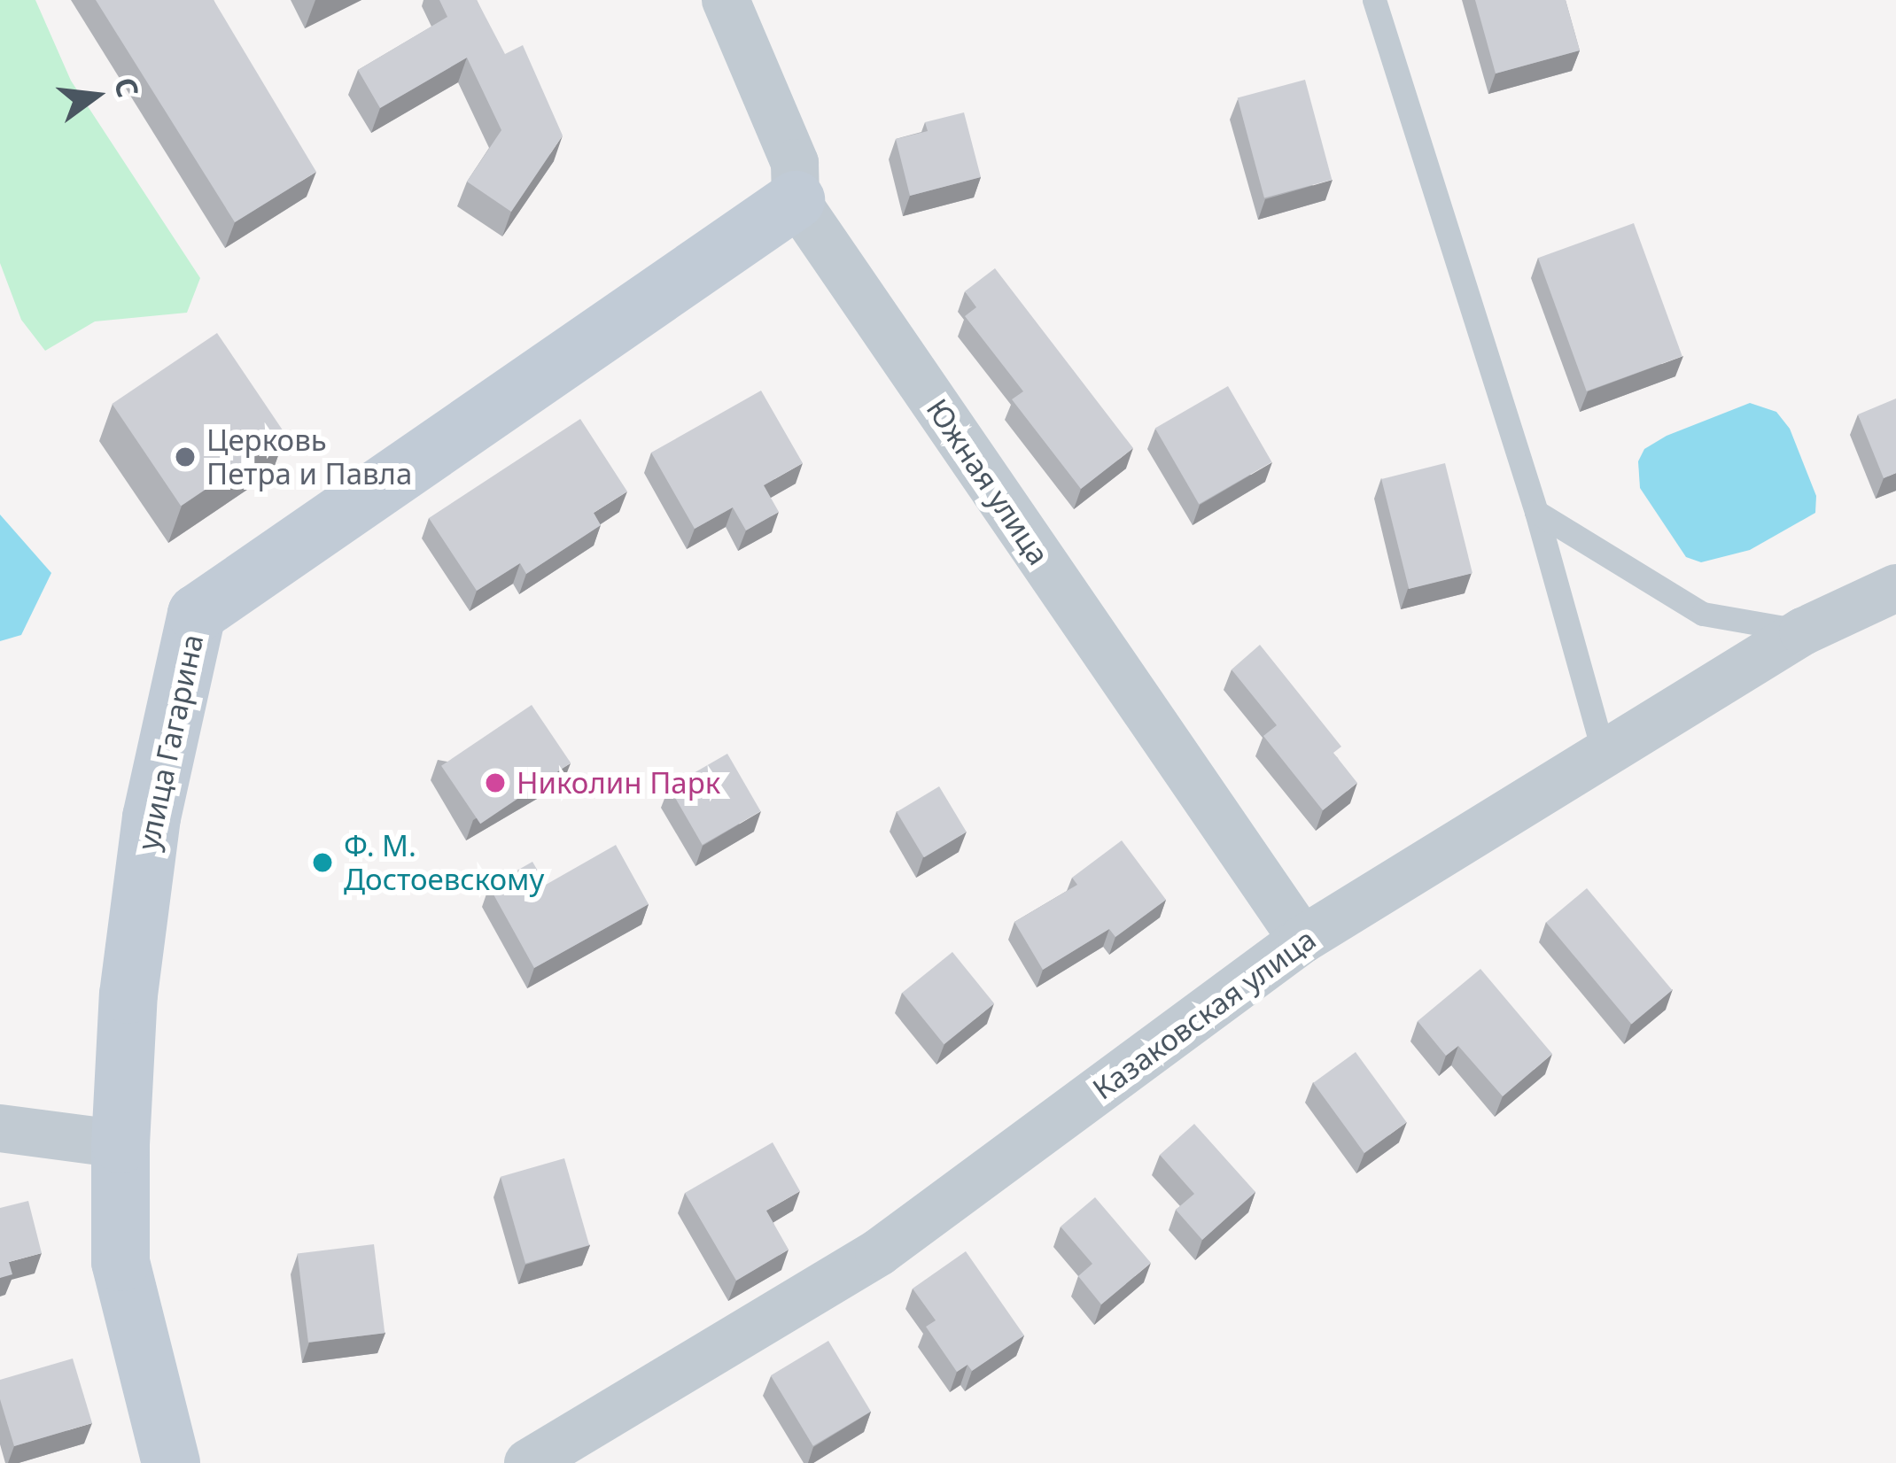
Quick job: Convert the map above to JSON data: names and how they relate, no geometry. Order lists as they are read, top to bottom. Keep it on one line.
{"streets":{"street":["Южная улица","улица Гагарина","Казаковская улица"]},"crossings":[["Южная улица","улица Гагарина"],["Южная улица","Казаковская улица"]],"places":["Церковь Петра и Павла","Николин Парк","Ф. М. Достоевскому"],"north":"right"}
